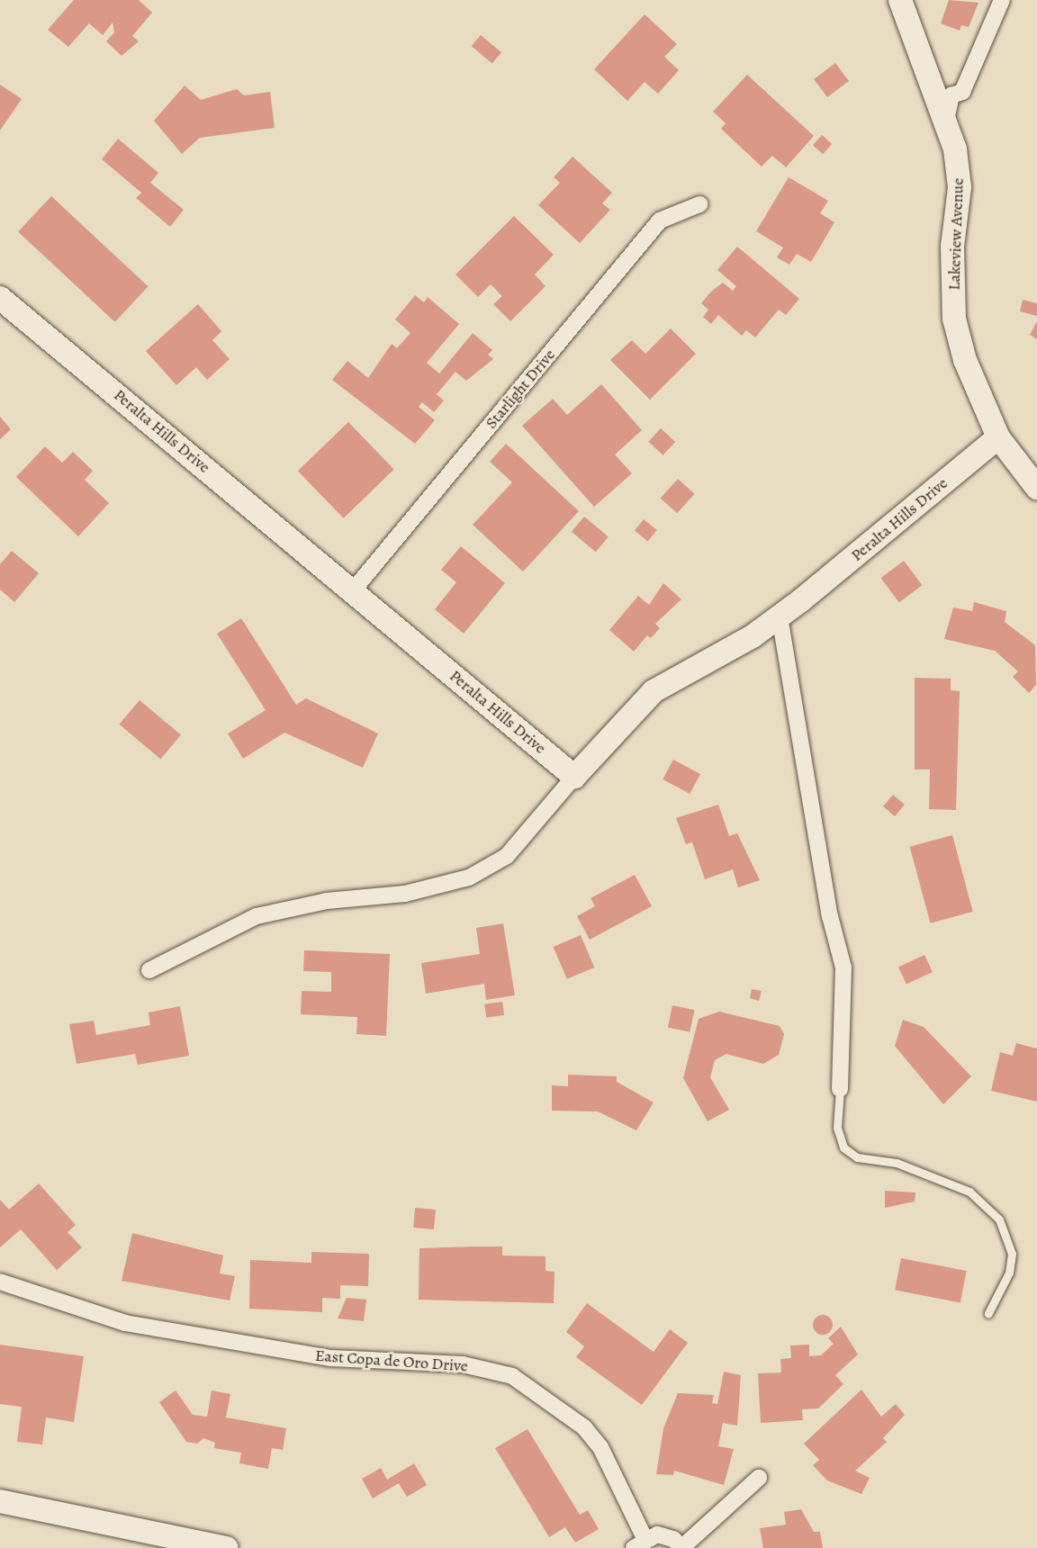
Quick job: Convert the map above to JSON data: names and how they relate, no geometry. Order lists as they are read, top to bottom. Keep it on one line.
{"streets":{"street":["Lakeview Avenue","Starlight Drive","Peralta Hills Drive","East Copa de Oro Drive"]},"crossings":[["Lakeview Avenue","Peralta Hills Drive"],["Starlight Drive","Peralta Hills Drive"]]}
